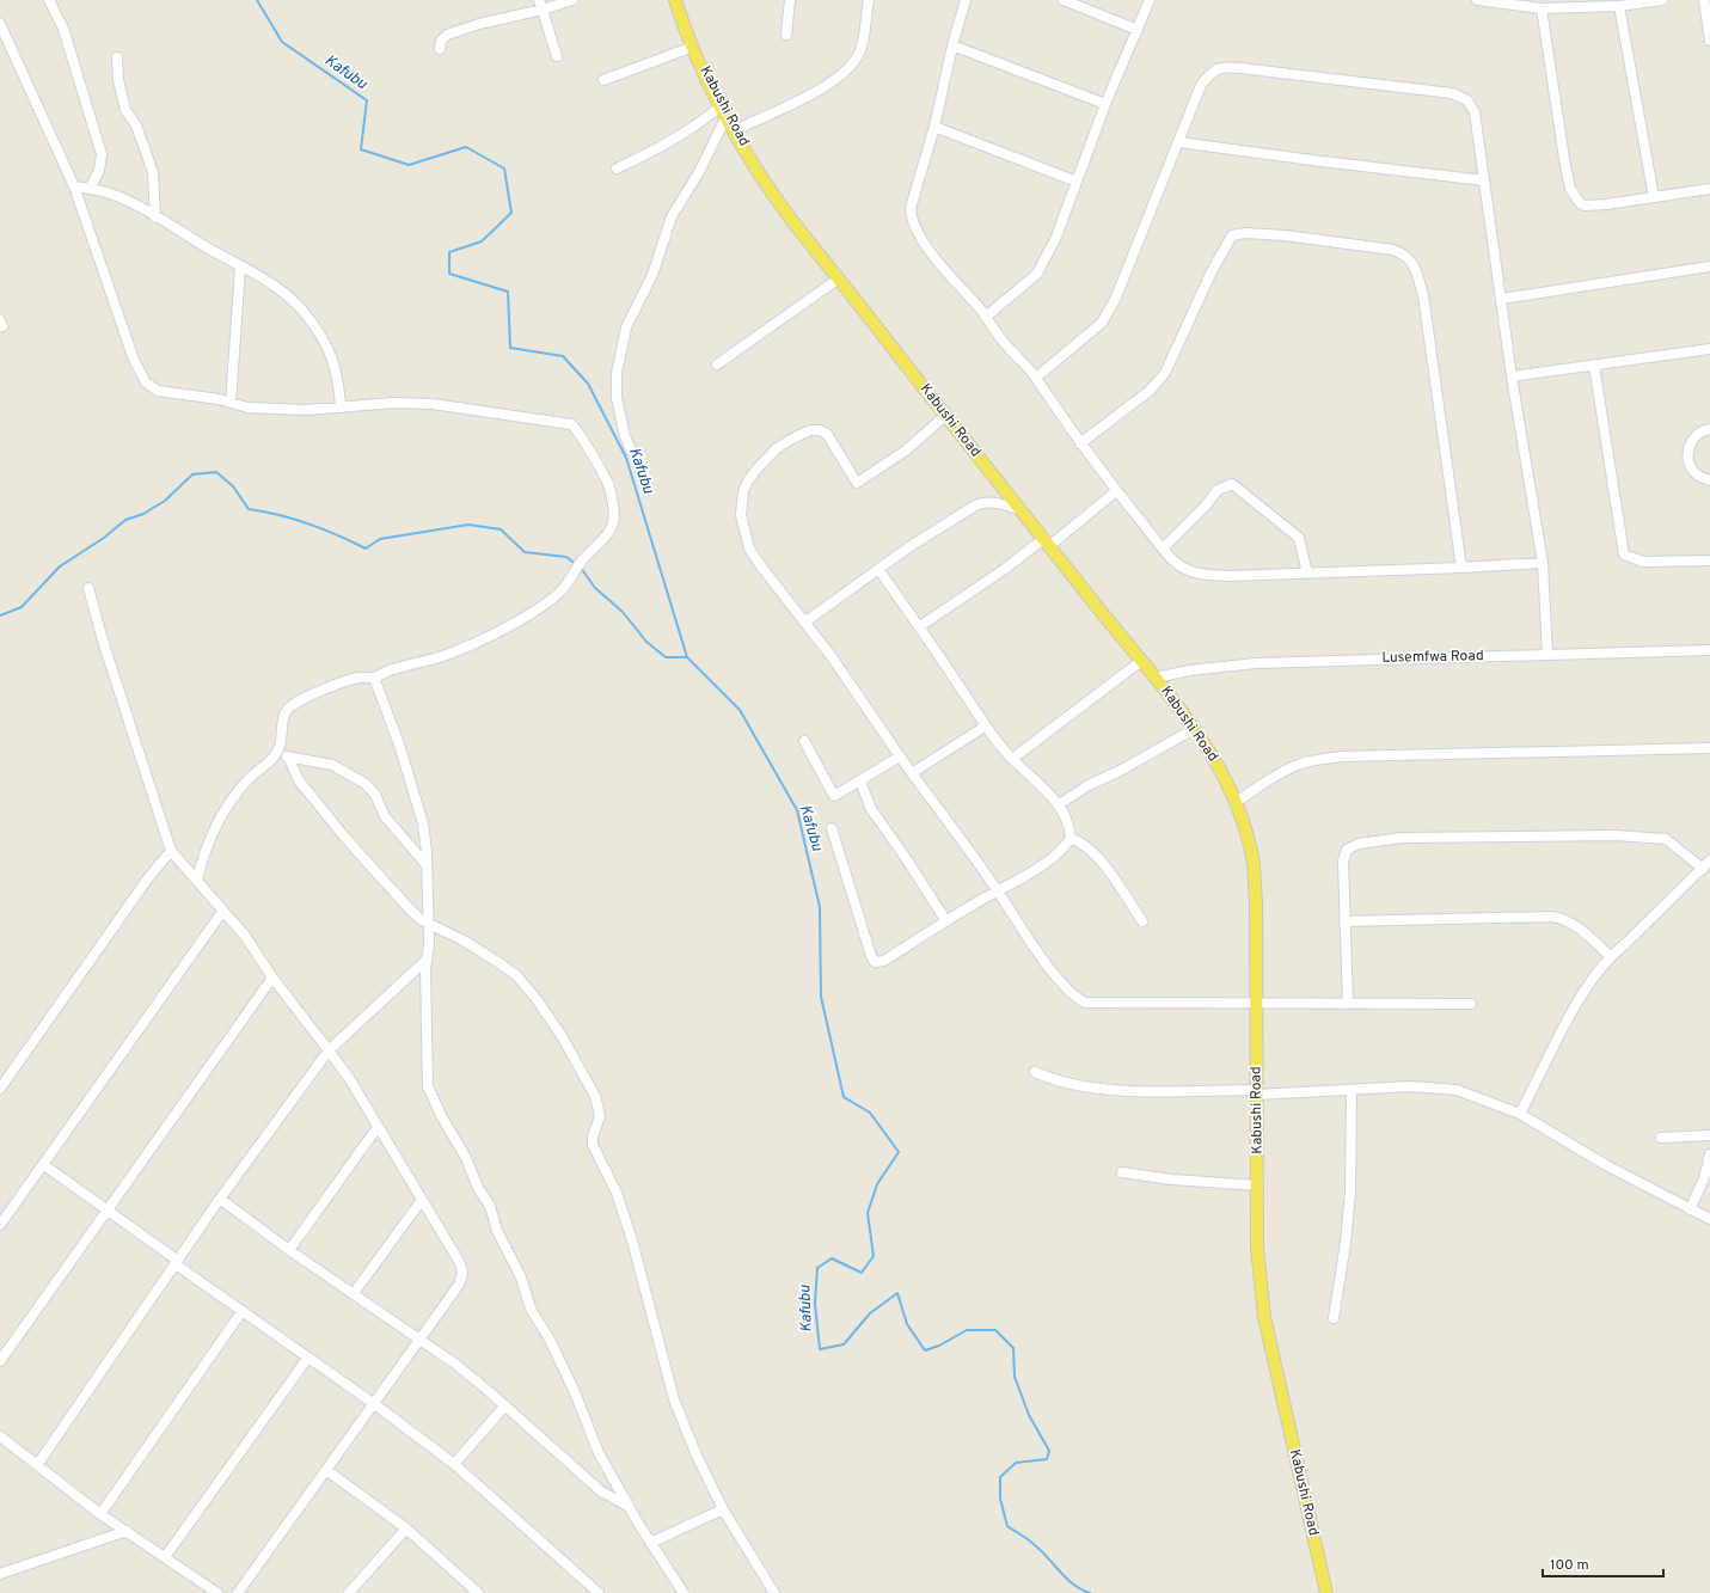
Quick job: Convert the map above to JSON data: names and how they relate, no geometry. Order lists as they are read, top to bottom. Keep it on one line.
{"streets":{"main road":["Kabushi Road"],"street":["Lusemfwa Road"]},"crossings":[["Kabushi Road","Lusemfwa Road"]],"water":["Kafubu"],"scale_bar":"100 m"}
